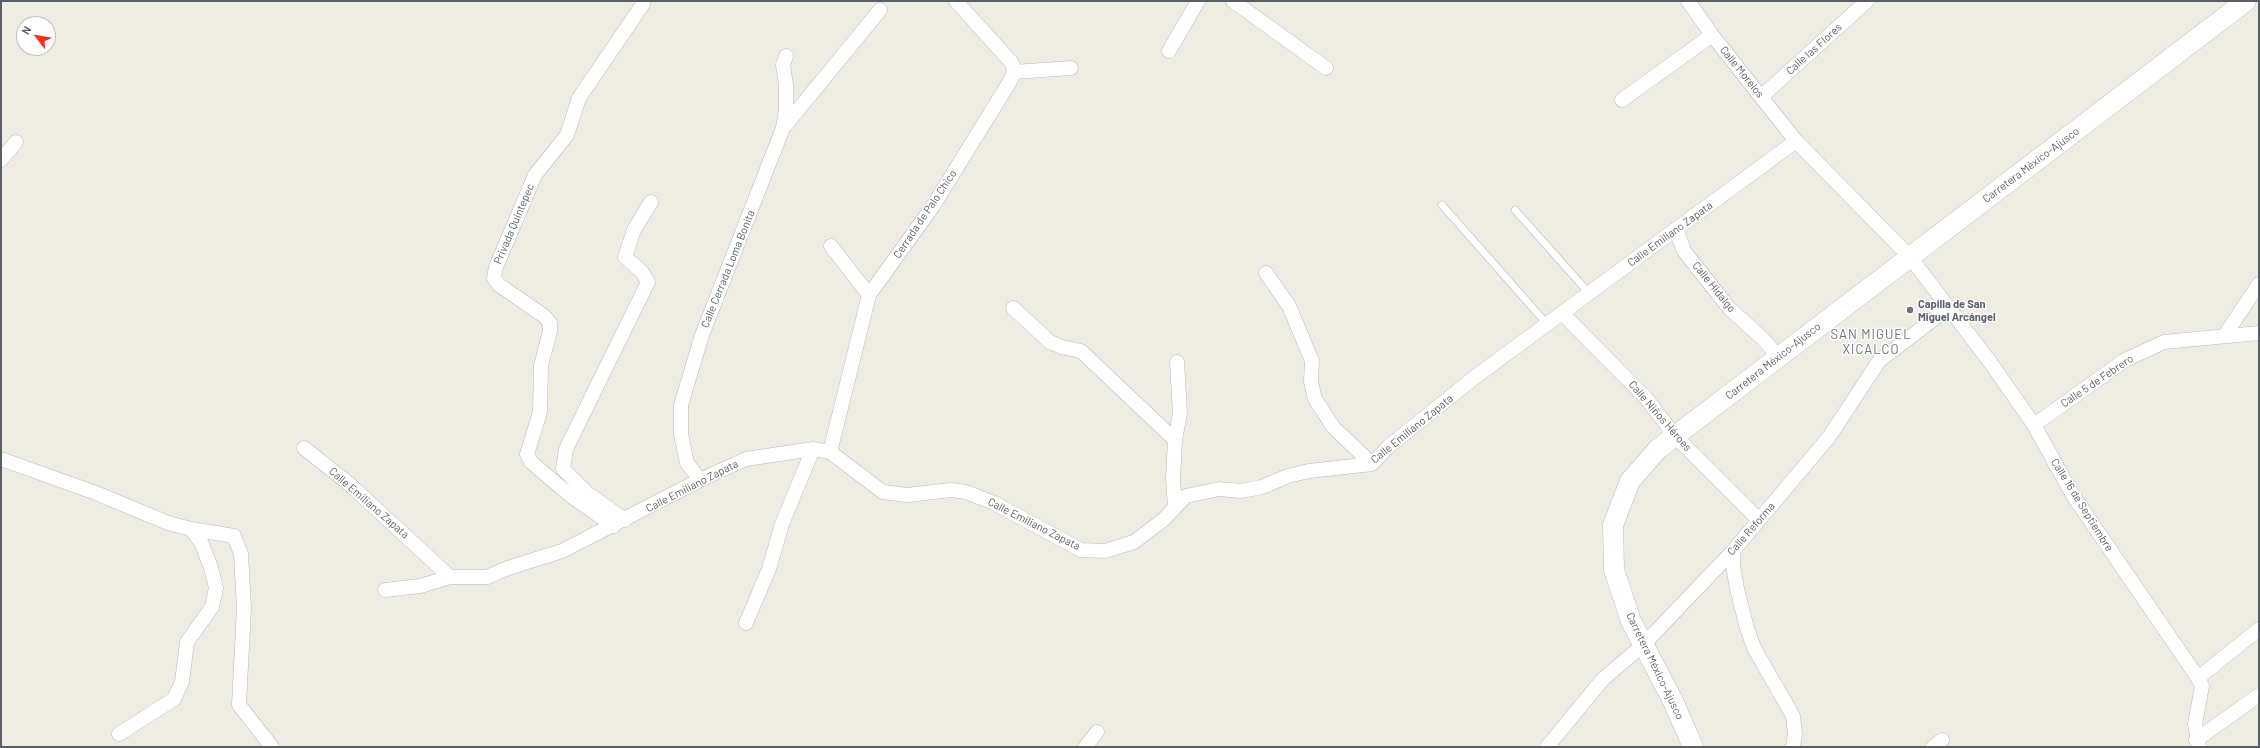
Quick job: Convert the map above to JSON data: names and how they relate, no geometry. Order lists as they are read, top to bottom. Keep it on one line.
{"streets":{"main road":["Carretera México-Ajusco"],"street":["Calle las Flores","Calle Morelos","Cerrada de Palo Chico","Privada Quintepec","Calle Emiliano Zapata","Calle Cerrada Loma Bonita","Calle Hidalgo","Calle 5 de Febrero","Calle Niños Héroes","Calle 16 de Septiembre","Calle Reforma"]},"crossings":[["Calle las Flores","Calle Morelos"],["Calle Morelos","Carretera México-Ajusco"],["Calle Morelos","Calle Emiliano Zapata"],["Calle Morelos","Calle 16 de Septiembre"],["Carretera México-Ajusco","Calle Hidalgo"],["Carretera México-Ajusco","Calle Niños Héroes"],["Carretera México-Ajusco","Calle 16 de Septiembre"],["Carretera México-Ajusco","Calle Reforma"],["Cerrada de Palo Chico","Calle Emiliano Zapata"],["Privada Quintepec","Calle Emiliano Zapata"],["Calle Emiliano Zapata","Calle Cerrada Loma Bonita"],["Calle Emiliano Zapata","Calle Hidalgo"],["Calle Emiliano Zapata","Calle Niños Héroes"],["Calle 5 de Febrero","Calle 16 de Septiembre"],["Calle Niños Héroes","Calle Reforma"],["Calle 16 de Septiembre","Calle Reforma"]],"districts":["SAN MIGUEL XICALCO"],"places":["Capilla de San Miguel Arcángel"],"north":"top left"}
